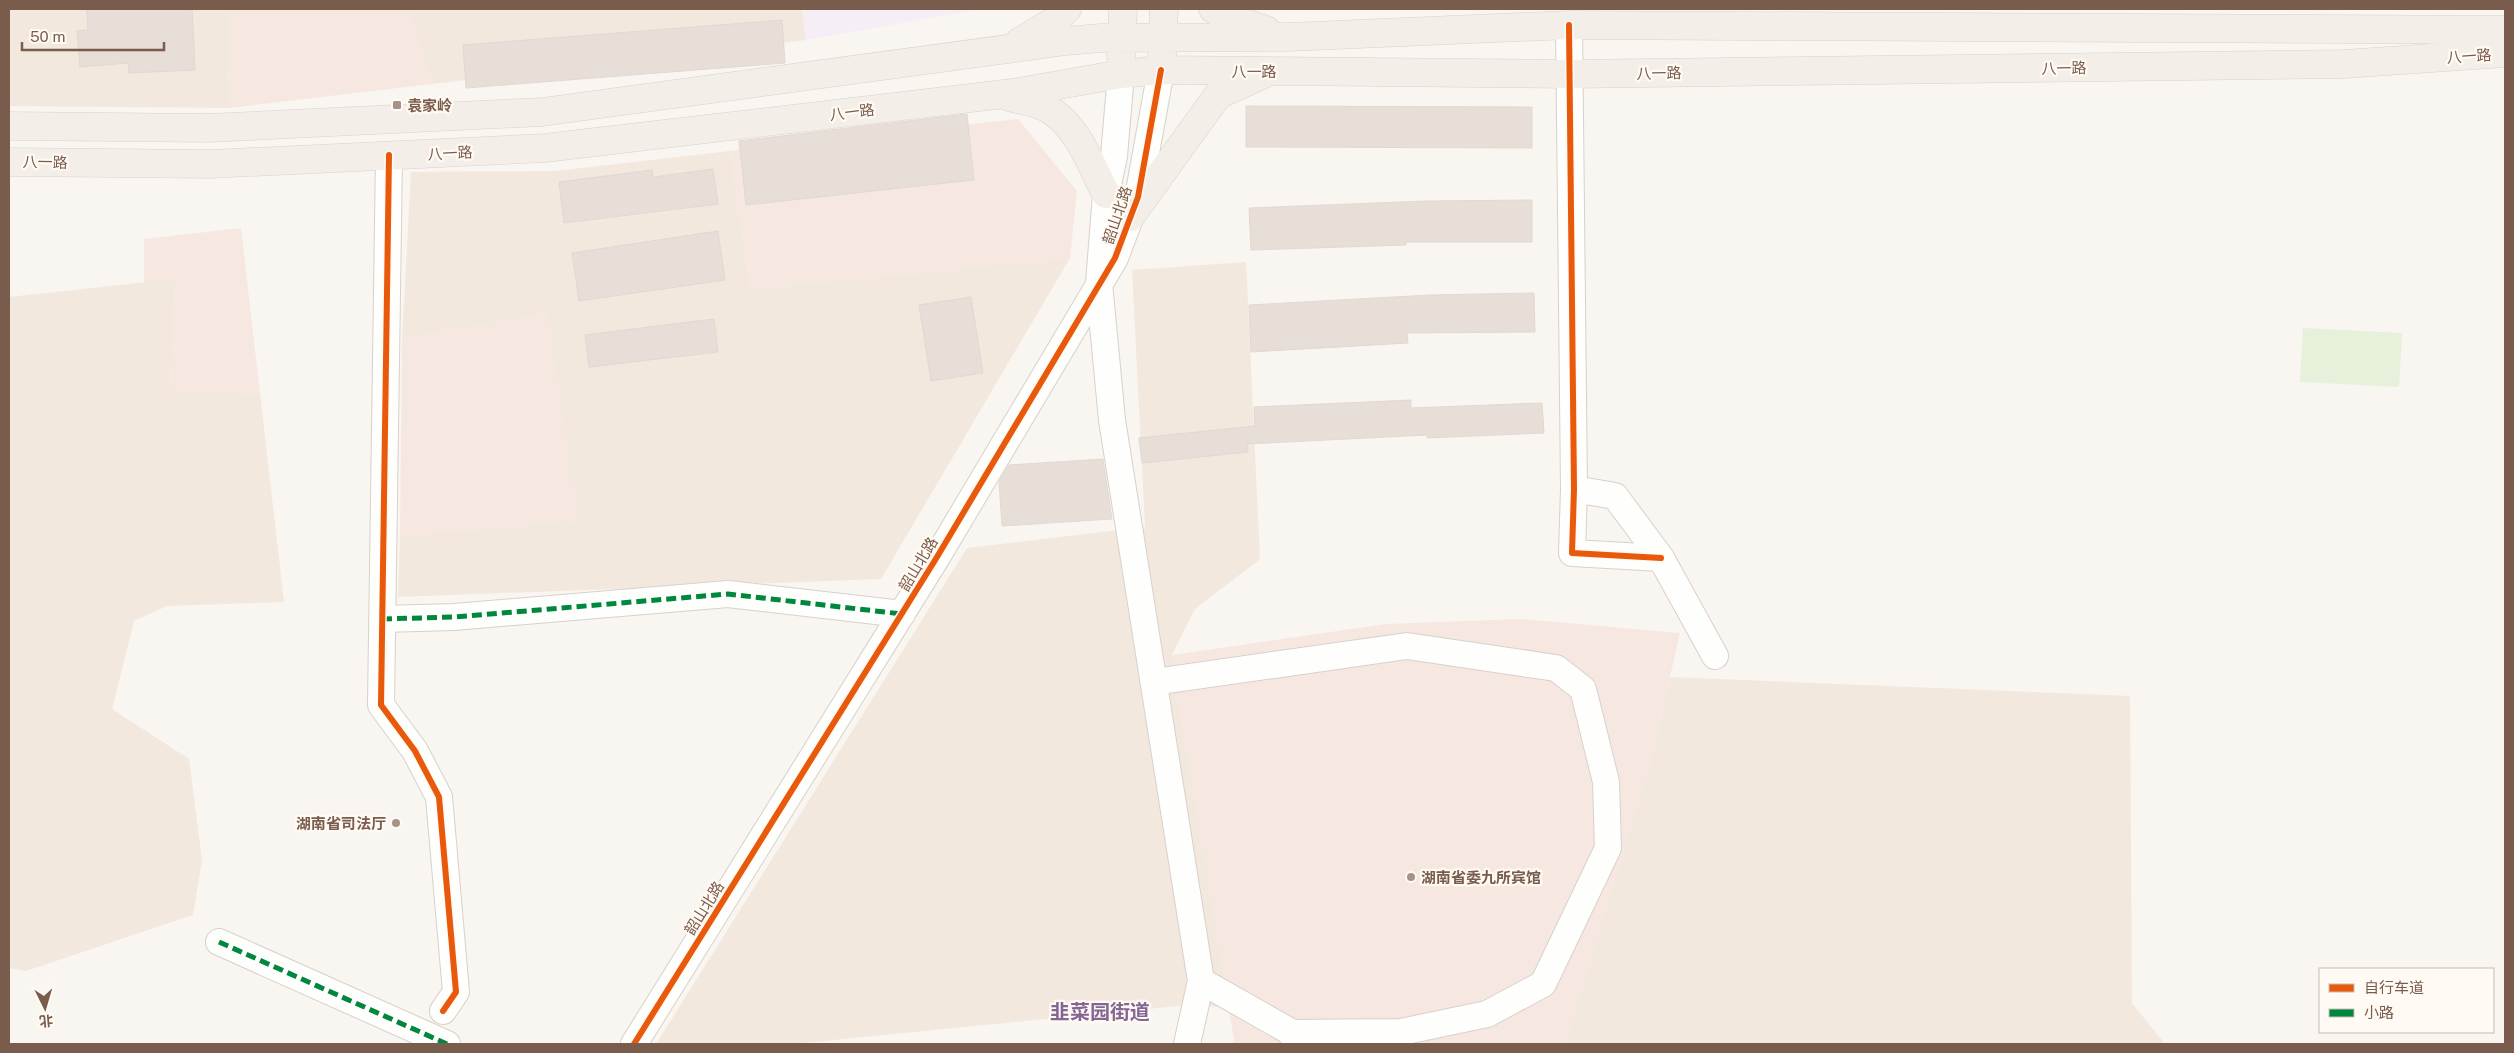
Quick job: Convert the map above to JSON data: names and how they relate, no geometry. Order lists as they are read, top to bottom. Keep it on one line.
{"streets":{"main road":["八一路","韶山北路"]},"crossings":[["八一路","韶山北路"]],"districts":["韭菜园街道"],"places":{"transit":["袁家岭"],"other":["湖南省司法厅","湖南省委九所宾馆"]},"legend":["自行车道","小路"],"scale_bar":"50 m","north":"bottom"}
